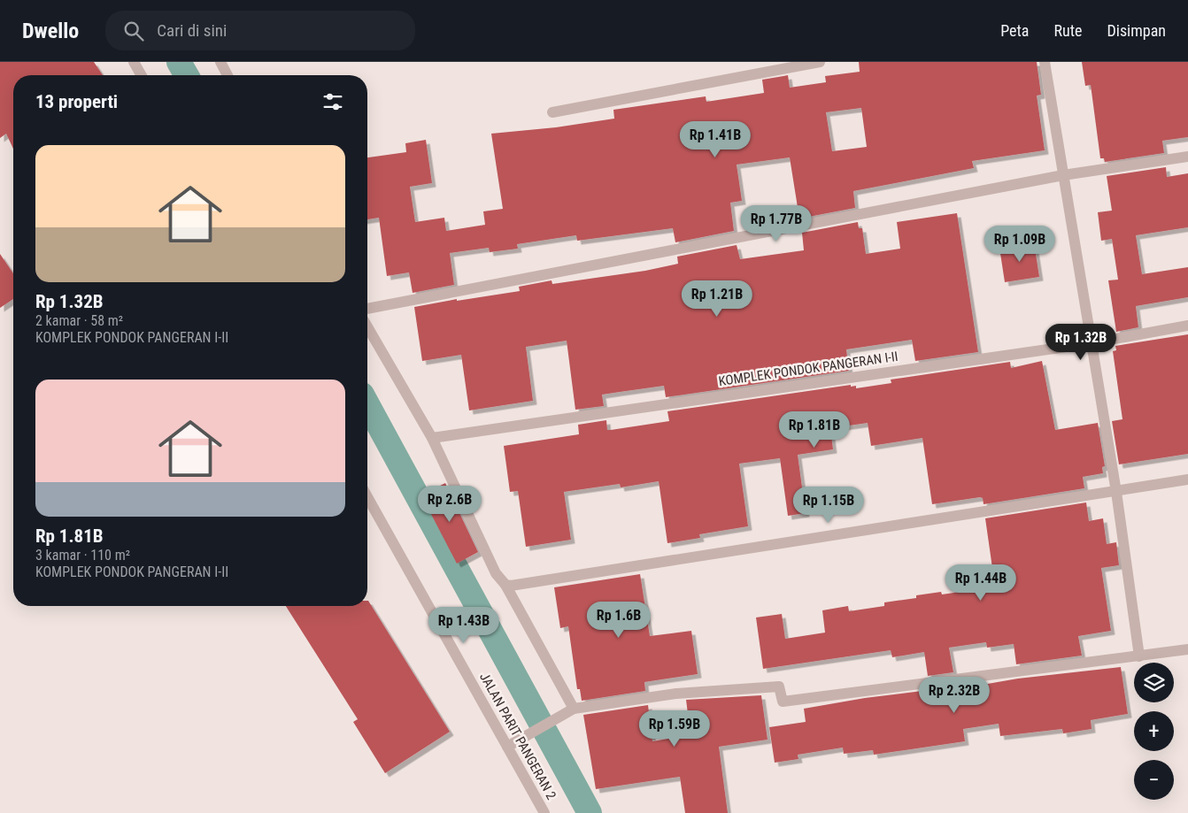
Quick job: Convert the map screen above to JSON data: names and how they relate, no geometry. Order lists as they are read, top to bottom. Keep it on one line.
{"streets":{"street":["KOMPLEK PONDOK PANGERAN I-II","JALAN PARIT PANGERAN 2"]},"page":{"header":"Dwello","search":"Cari di sini","nav":["Peta","Rute","Disimpan"],"heading":"13 properti","price":["Rp 1.41B","Rp 1.77B","Rp 1.09B","Rp 1.21B","Rp 1.32B","Rp 1.81B","Rp 2.6B","Rp 1.15B","Rp 1.44B","Rp 1.6B","Rp 1.43B","Rp 2.32B","Rp 1.59B"],"list":[{"name":"Rp 1.32B","note":"2 kamar · 58 m² · KOMPLEK PONDOK PANGERAN I-II"},{"name":"Rp 1.81B","note":"3 kamar · 110 m² · KOMPLEK PONDOK PANGERAN I-II"}],"map_buttons":["+","−"]}}
